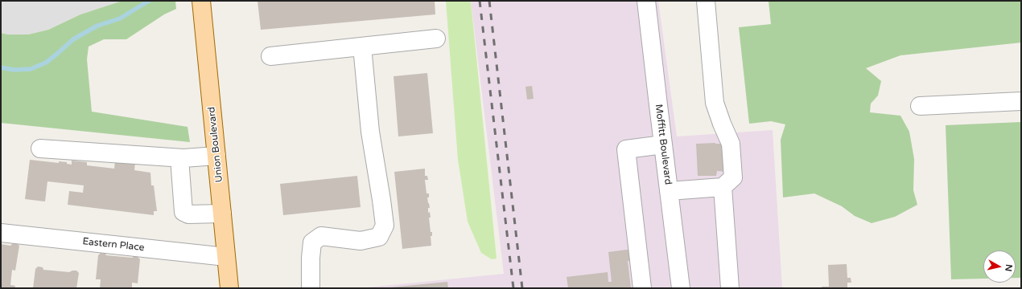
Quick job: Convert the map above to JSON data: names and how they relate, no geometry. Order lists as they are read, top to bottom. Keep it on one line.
{"streets":{"main road":["Union Boulevard"],"street":["Moffitt Boulevard","Eastern Place"]},"crossings":[["Union Boulevard","Eastern Place"]],"north":"right"}
